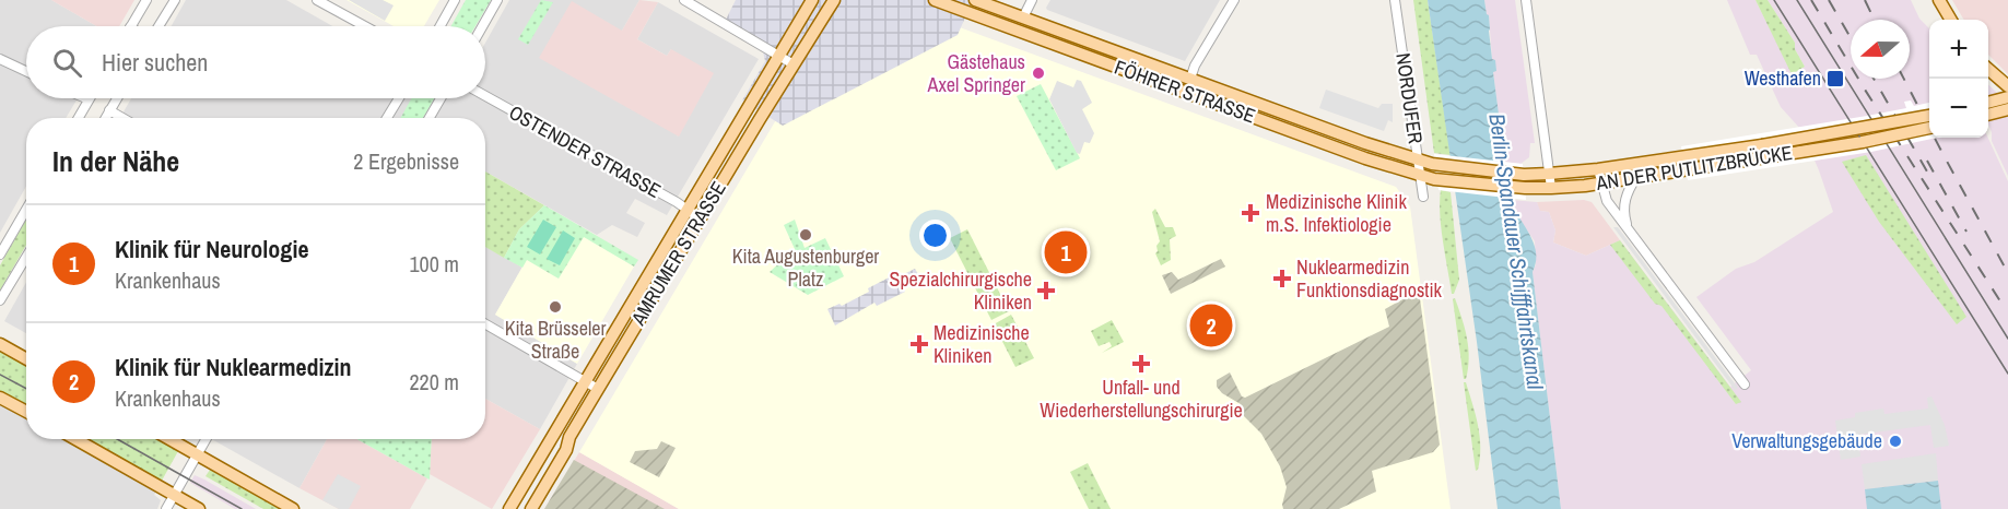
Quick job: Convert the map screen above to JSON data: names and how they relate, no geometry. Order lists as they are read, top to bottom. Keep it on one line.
{"streets":{"main road":["FÖHRER STRASSE","AN DER PUTLITZBRÜCKE","AMRUMER STRASSE"],"street":["NORDUFER","OSTENDER STRASSE"]},"crossings":[["FÖHRER STRASSE","NORDUFER"],["FÖHRER STRASSE","AN DER PUTLITZBRÜCKE"],["OSTENDER STRASSE","AMRUMER STRASSE"]],"water":["Berlin-Spandauer Schifffahrtskanal"],"places":{"other":["Gästehaus Axel Springer","Kita Augustenburger Platz","Kita Brüsseler Straße","Verwaltungsgebäude"],"transit":["Westhafen"],"health":["Medizinische Klinik m.S. Infektiologie","Nuklearmedizin Funktionsdiagnostik","Spezialchirurgische Kliniken","Medizinische Kliniken","Unfall- und Wiederherstellungschirurgie"]},"north":"left","page":{"map_buttons":["+","−"],"search":"Hier suchen","heading":["In der Nähe","2 Ergebnisse"],"list":[{"mark":"1","name":"Klinik für Neurologie","note":"Krankenhaus","value":"100 m"},{"mark":"2","name":"Klinik für Nuklearmedizin","note":"Krankenhaus","value":"220 m"}],"pins":["1","2"]}}
